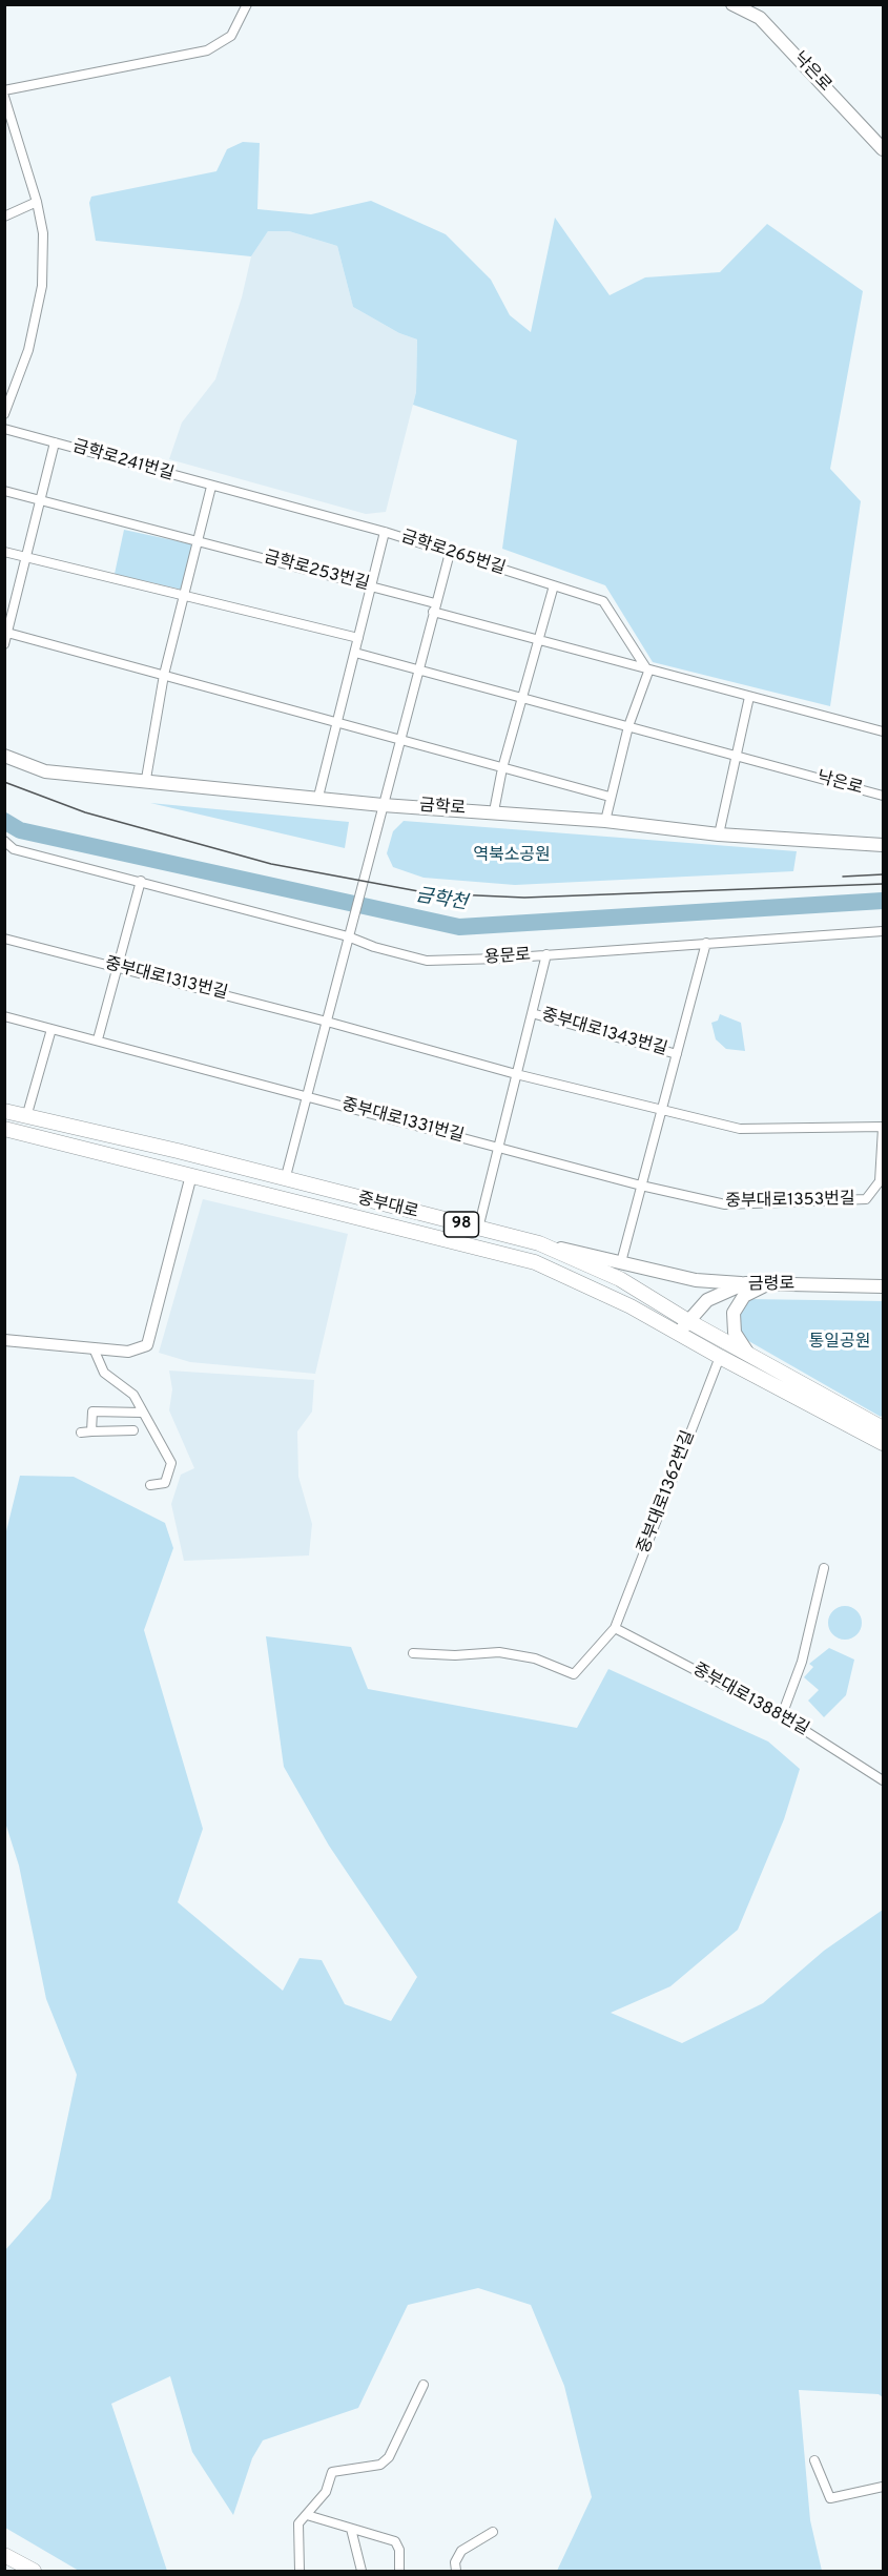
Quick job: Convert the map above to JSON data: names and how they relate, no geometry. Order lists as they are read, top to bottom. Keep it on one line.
{"streets":{"main road":["낙은로","금학로","중부대로","98","금령로"],"street":["금학로241번길","금학로265번길","금학로253번길","용문로","중부대로1313번길","중부대로1343번길","중부대로1331번길","중부대로1353번길","중부대로1362번길","중부대로1388번길"]},"crossings":[["낙은로","금학로265번길"],["금학로265번길","금학로253번길"],["금학로265번길","금학로"],["용문로","중부대로1343번길"],["중부대로1343번길","중부대로1331번길"],["중부대로1343번길","중부대로"],["중부대로","금령로"],["중부대로","중부대로1362번길"],["중부대로1362번길","중부대로1388번길"]],"water":["금학천"],"parks":["역북소공원","통일공원"]}
